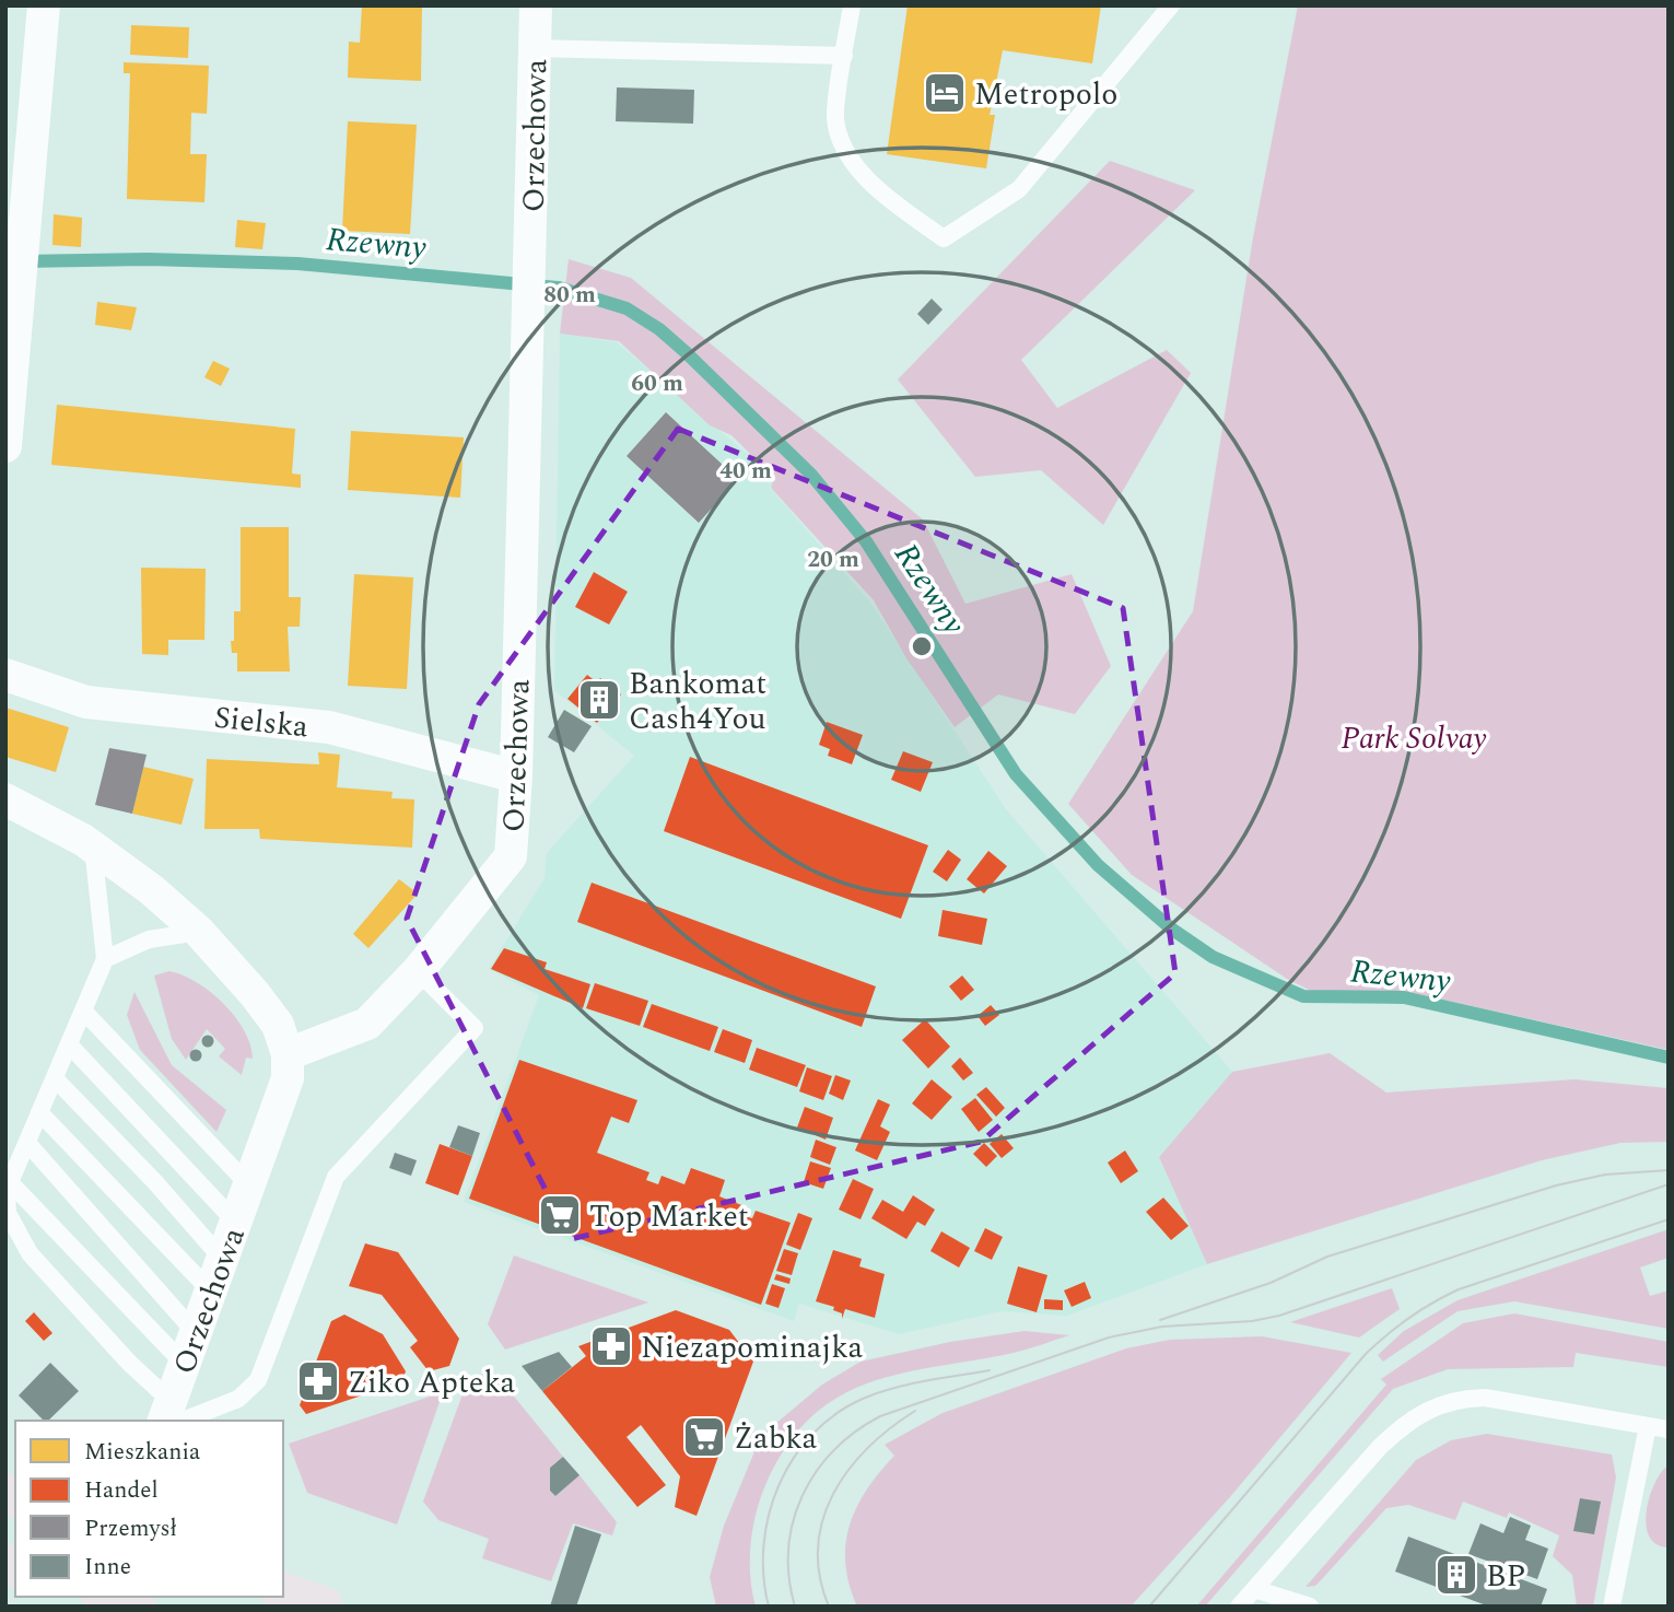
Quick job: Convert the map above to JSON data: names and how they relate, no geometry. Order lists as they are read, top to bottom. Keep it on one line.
{"streets":{"street":["Orzechowa","Sielska"]},"crossings":[["Orzechowa","Sielska"]],"water":["Rzewny"],"parks":["Park Solvay"],"places":{"hotel":["Metropolo"],"building":["Bankomat Cash4You","BP"],"supermarket":["Top Market","Żabka"],"pharmacy":["Niezapominajka","Ziko Apteka"]},"legend":["Mieszkania","Handel","Przemysł","Inne"],"rings":["80 m","60 m","40 m","20 m"]}
